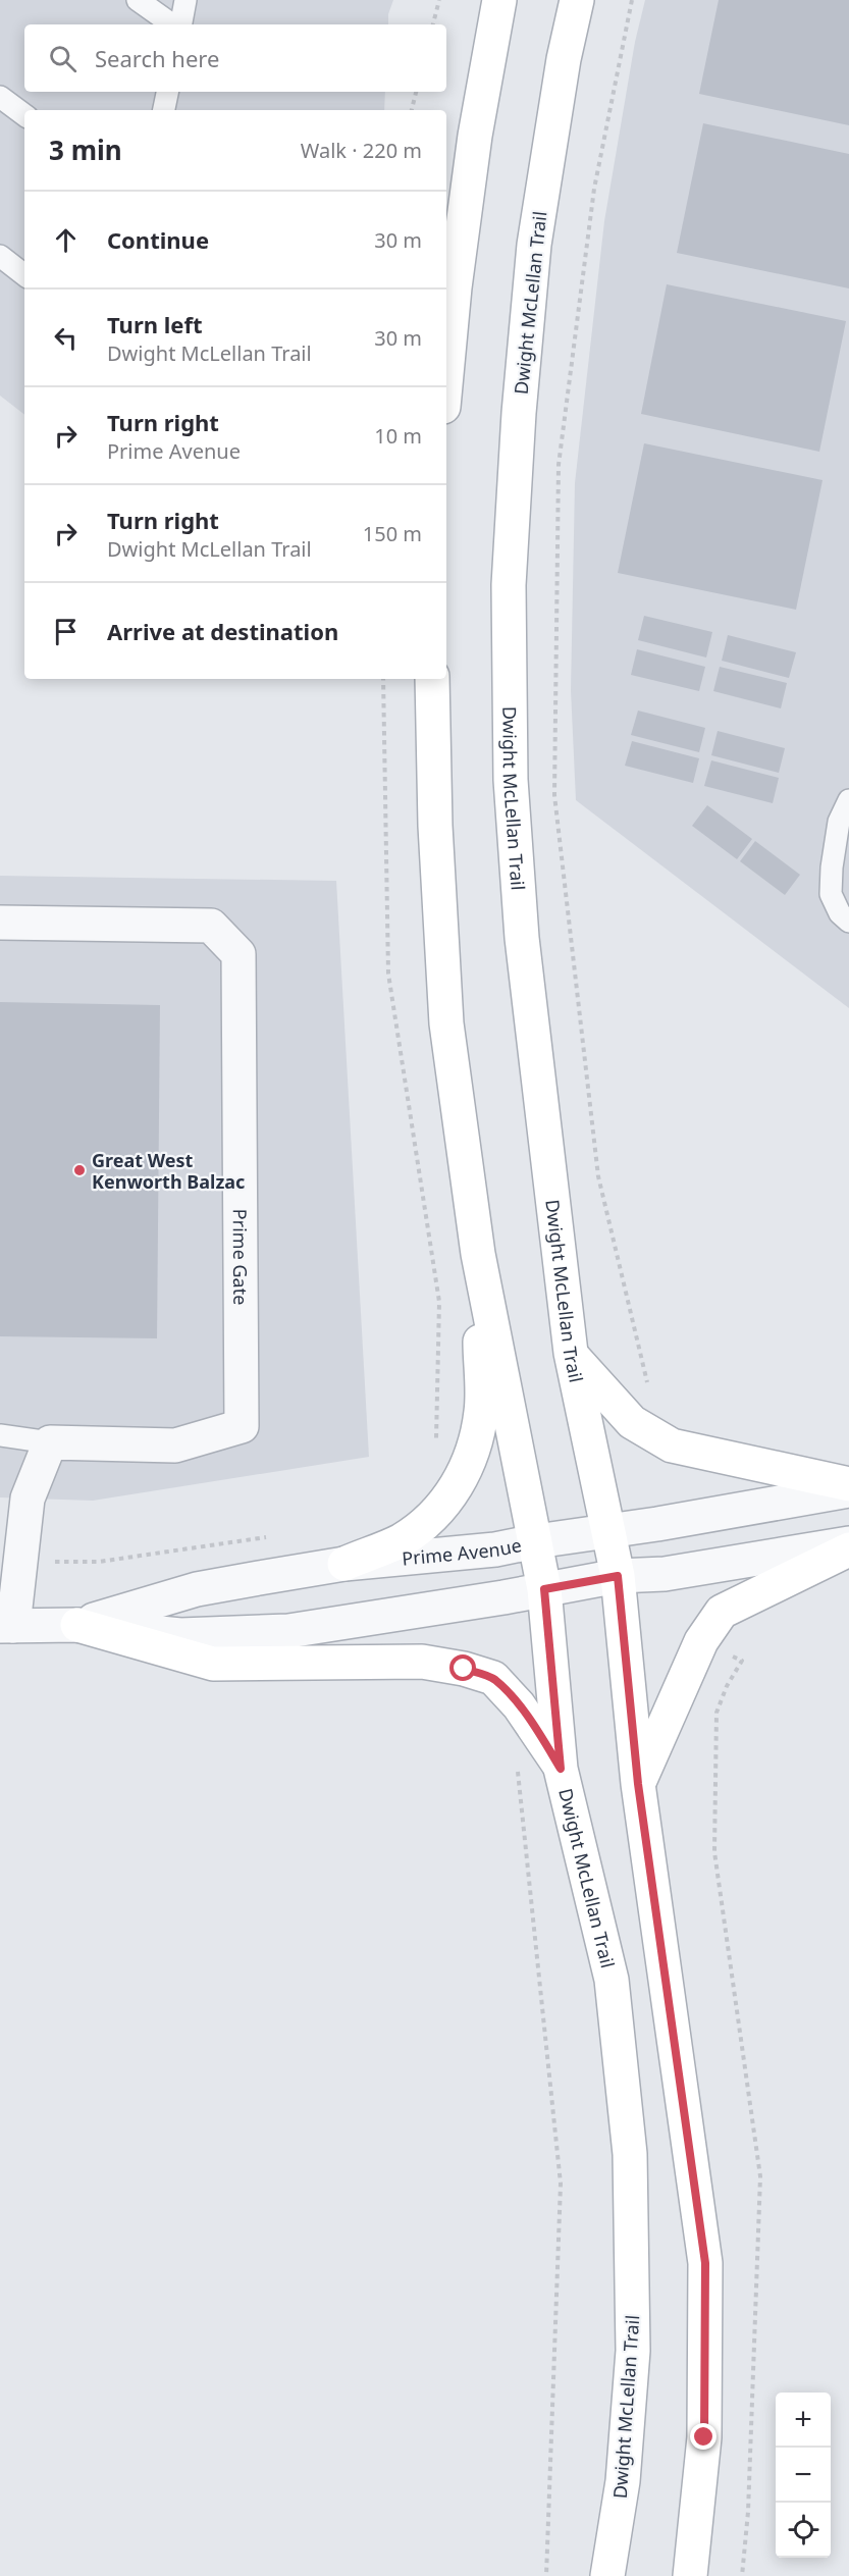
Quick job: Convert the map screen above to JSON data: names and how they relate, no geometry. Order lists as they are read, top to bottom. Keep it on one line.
{"streets":{"main road":["Dwight McLellan Trail"],"street":["Prime Gate","Prime Avenue"]},"crossings":[["Dwight McLellan Trail","Prime Avenue"]],"places":["Great West Kenworth Balzac"],"page":{"search":"Search here","heading":["3 min","Walk · 220 m"],"list":[["Continue","30 m"],["Turn left","Dwight McLellan Trail","30 m"],["Turn right","Prime Avenue","10 m"],["Turn right","Dwight McLellan Trail","150 m"],"Arrive at destination"],"map_buttons":["+","−"]}}
